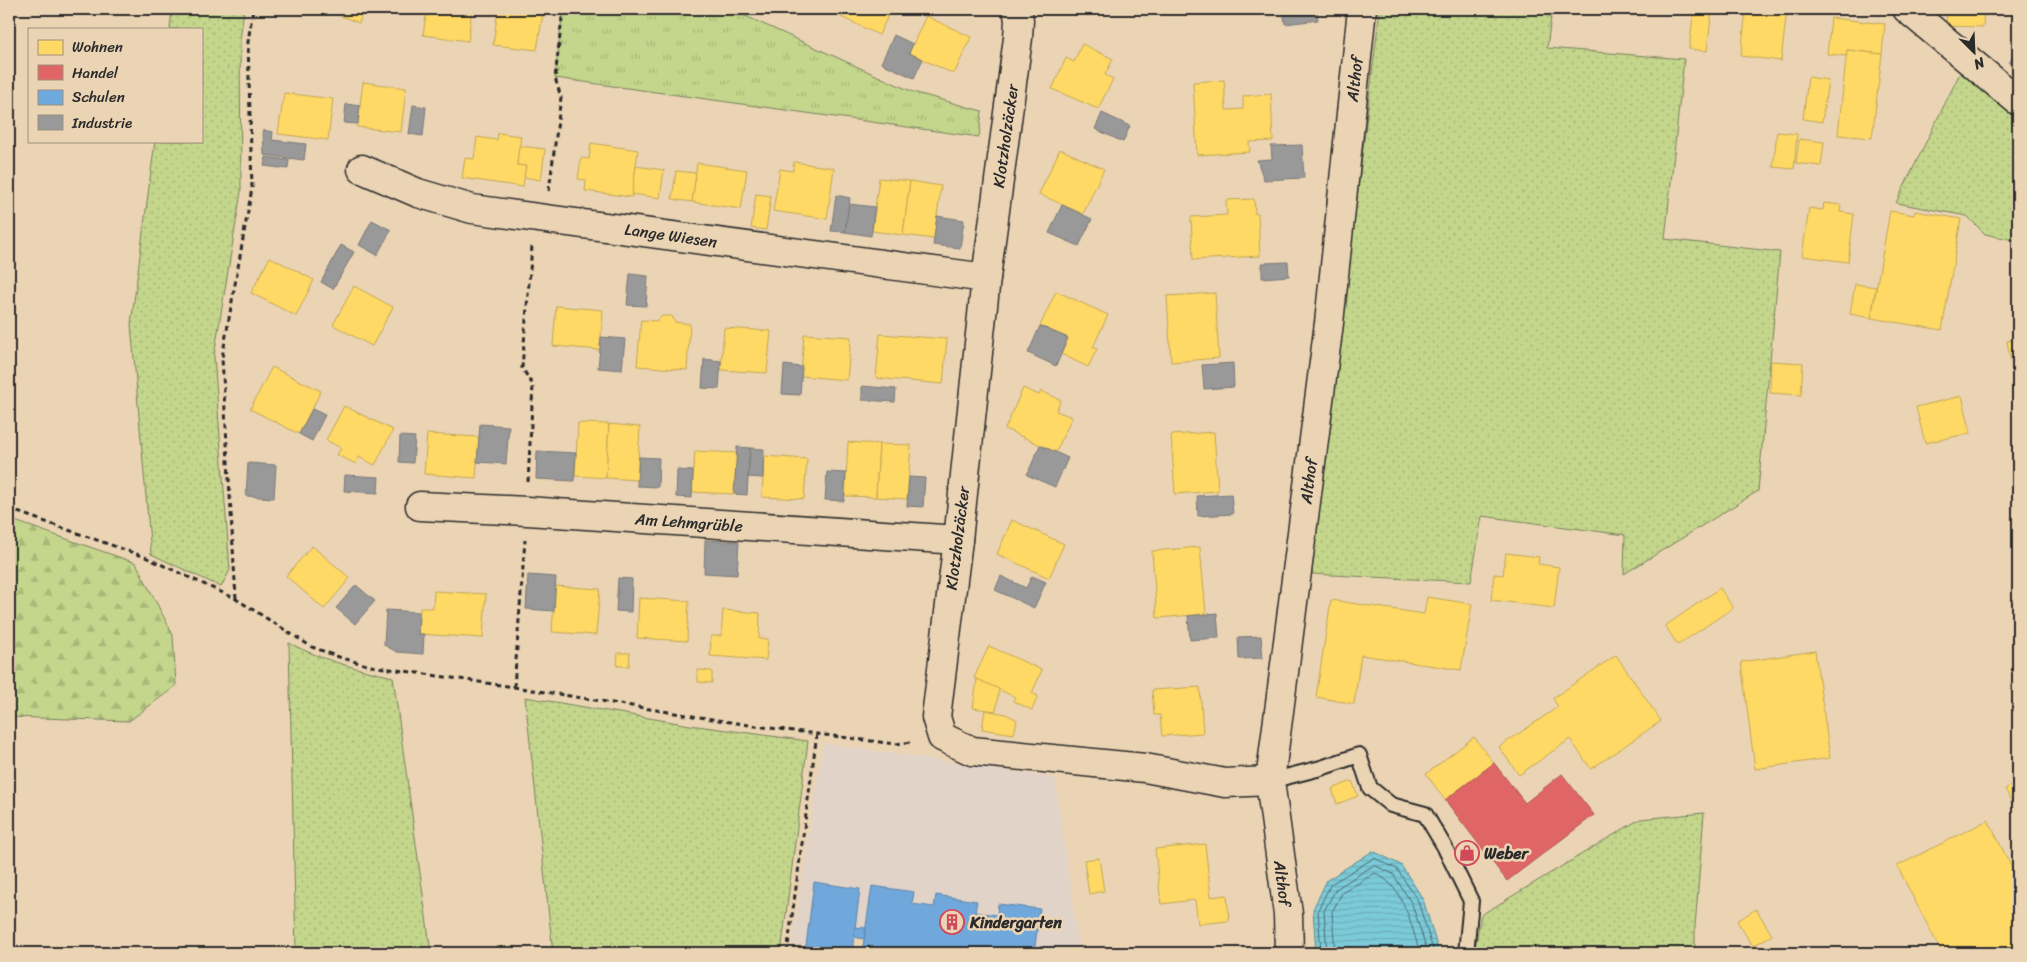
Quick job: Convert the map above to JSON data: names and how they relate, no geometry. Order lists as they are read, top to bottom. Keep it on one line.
{"streets":{"street":["Althof","Klotzholzäcker","Lange Wiesen","Am Lehmgrüble"]},"crossings":[["Klotzholzäcker","Lange Wiesen"],["Klotzholzäcker","Am Lehmgrüble"]],"places":{"shop":["Weber"],"building":["Kindergarten"]},"legend":["Wohnen","Handel","Schulen","Industrie"],"north":"bottom right"}
